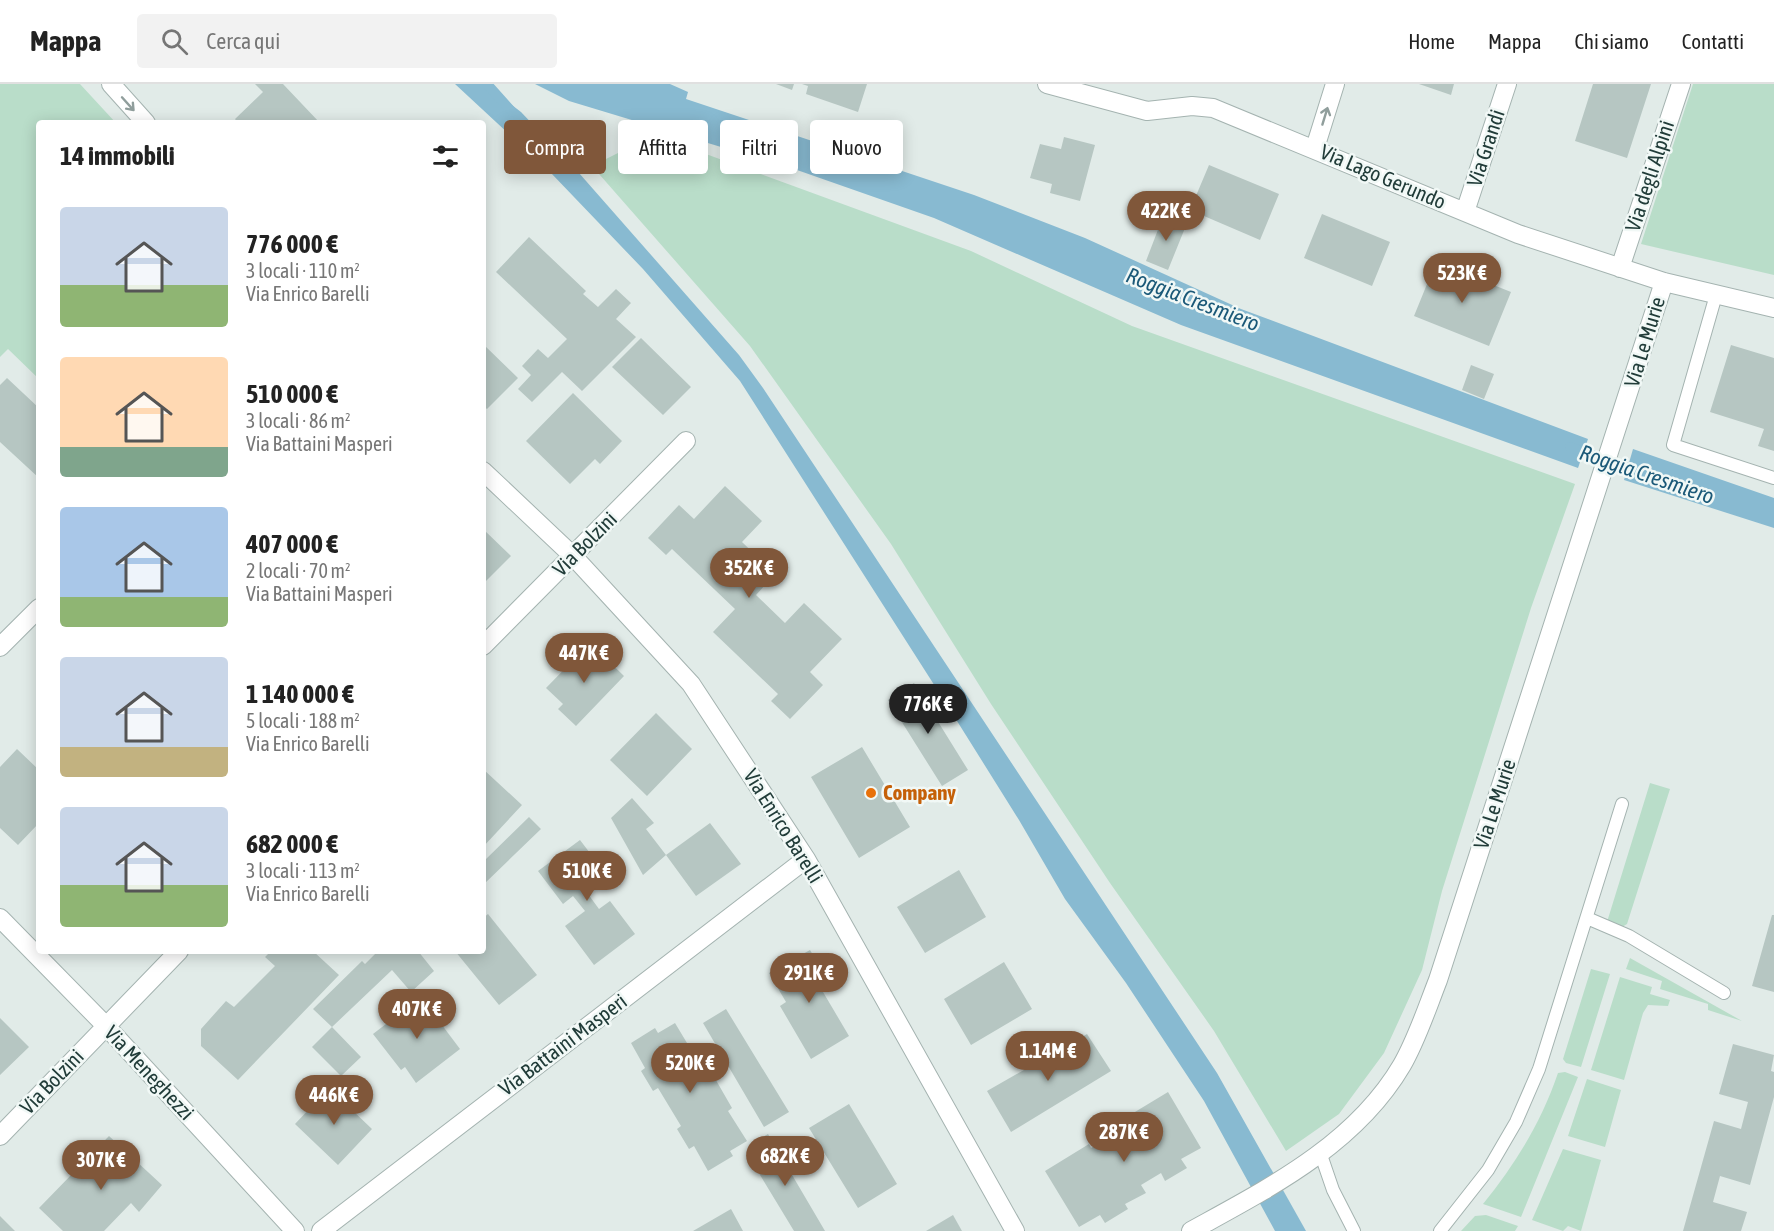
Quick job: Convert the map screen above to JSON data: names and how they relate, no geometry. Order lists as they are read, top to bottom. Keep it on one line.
{"streets":{"street":["Via Grandi","Via degli Alpini","Via Lago Gerundo","Via Le Murie","Via Bolzini","Via Enrico Barelli","Via Battaini Masperi","Via Meneghezzi"]},"crossings":[["Via Grandi","Via Lago Gerundo"],["Via degli Alpini","Via Lago Gerundo"],["Via Lago Gerundo","Via Le Murie"],["Via Bolzini","Via Enrico Barelli"],["Via Bolzini","Via Meneghezzi"],["Via Enrico Barelli","Via Battaini Masperi"]],"water":["Roggia Cresmiero"],"places":["Company"],"page":{"header":"Mappa","search":"Cerca qui","nav":["Home","Mappa","Chi siamo","Contatti"],"chip":["Compra","Affitta","Filtri","Nuovo"],"heading":"14 immobili","price":["422K €","523K €","352K €","447K €","776K €","510K €","291K €","407K €","1.14M €","520K €","446K €","287K €","682K €","307K €"],"list":[{"name":"776 000 €","note":"3 locali · 110 m² · Via Enrico Barelli"},{"name":"510 000 €","note":"3 locali · 86 m² · Via Battaini Masperi"},{"name":"407 000 €","note":"2 locali · 70 m² · Via Battaini Masperi"},{"name":"1 140 000 €","note":"5 locali · 188 m² · Via Enrico Barelli"},{"name":"682 000 €","note":"3 locali · 113 m² · Via Enrico Barelli"}]}}
